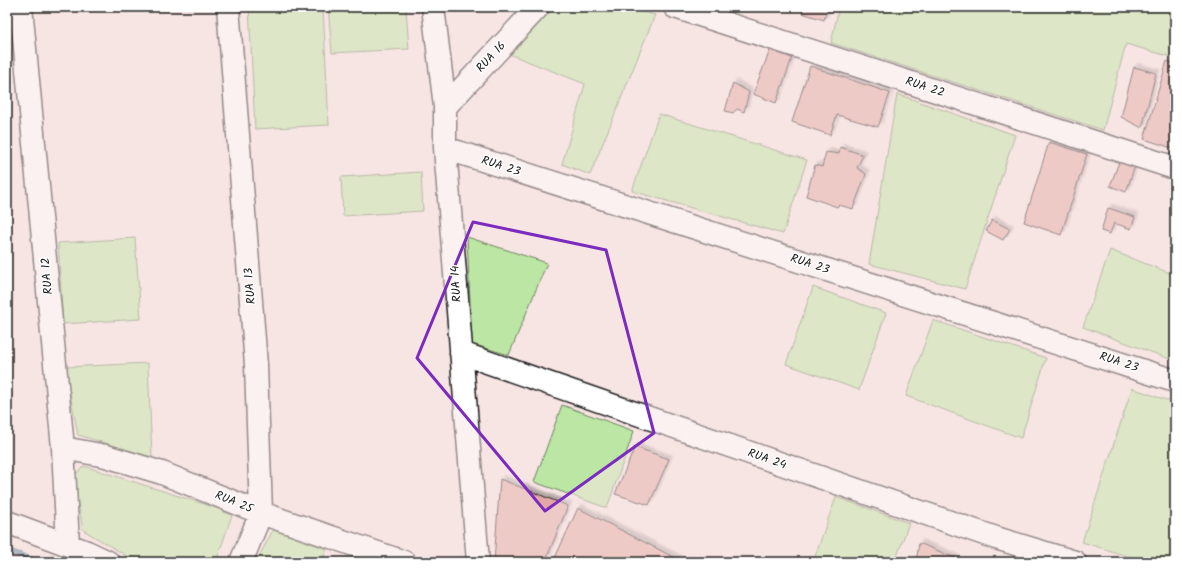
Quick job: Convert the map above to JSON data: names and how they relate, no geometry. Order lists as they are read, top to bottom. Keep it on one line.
{"streets":{"street":["RUA 16","RUA 22","RUA 23","RUA 12","RUA 14","RUA 13","RUA 24","RUA 25"]},"crossings":[["RUA 16","RUA 14"],["RUA 23","RUA 14"],["RUA 12","RUA 25"],["RUA 14","RUA 24"],["RUA 13","RUA 25"]]}
